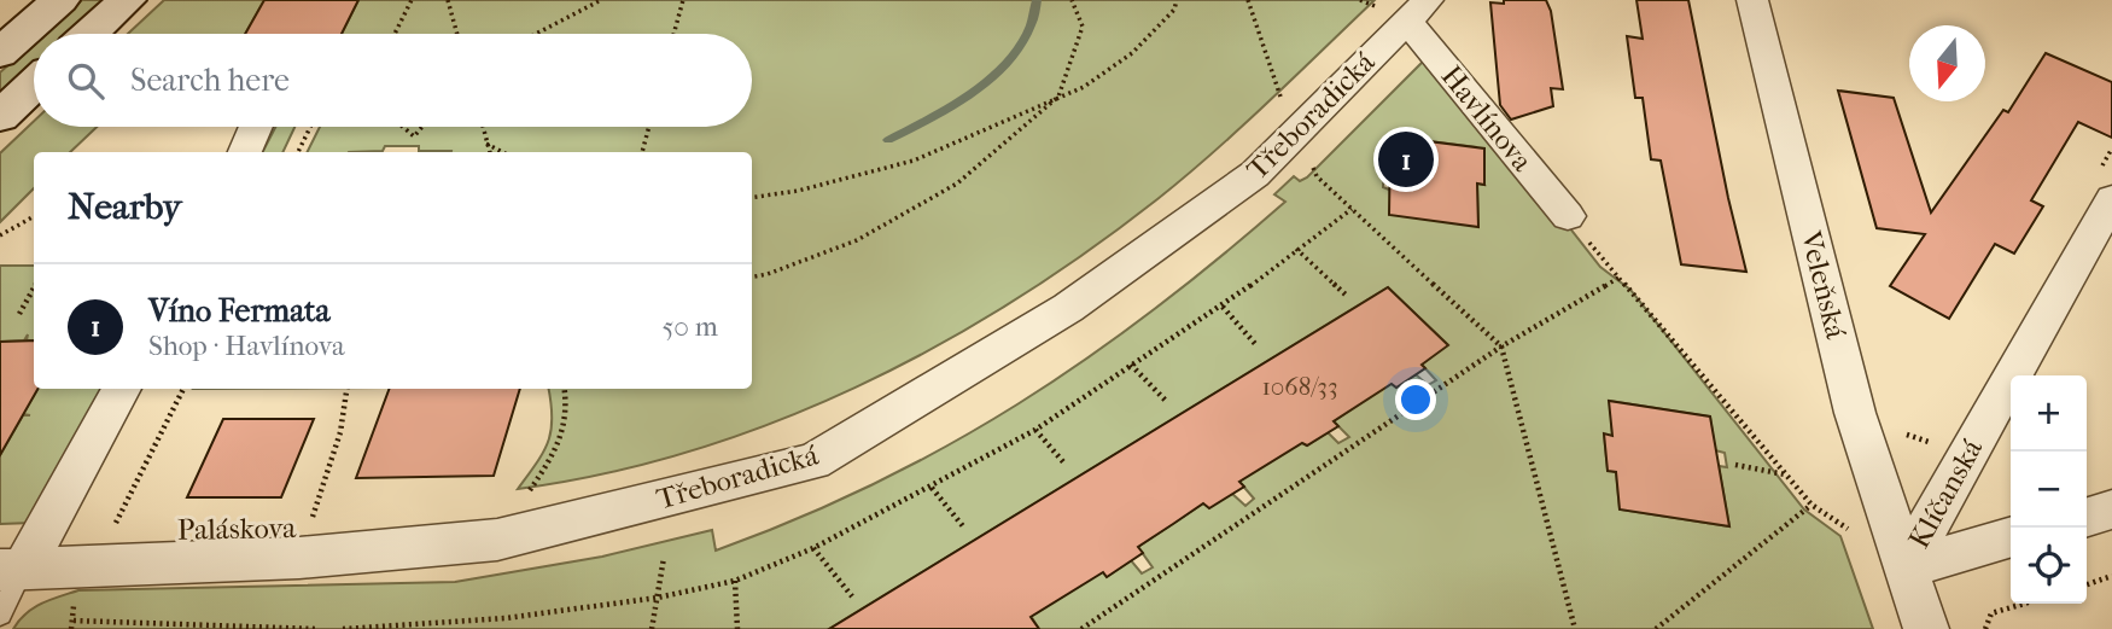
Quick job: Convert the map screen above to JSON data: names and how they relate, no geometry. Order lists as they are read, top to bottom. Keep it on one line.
{"streets":{"street":["Třeboradická","Havlínova","Veleňská","Klíčanská"]},"crossings":[["Třeboradická","Havlínova"],["Veleňská","Klíčanská"]],"house_numbers":["1068/33"],"north":"bottom","page":{"search":"Search here","pins":"1","heading":"Nearby","list":[{"mark":"1","name":"Víno Fermata","note":"Shop · Havlínova","value":"50 m"}],"map_buttons":["+","−"]}}
